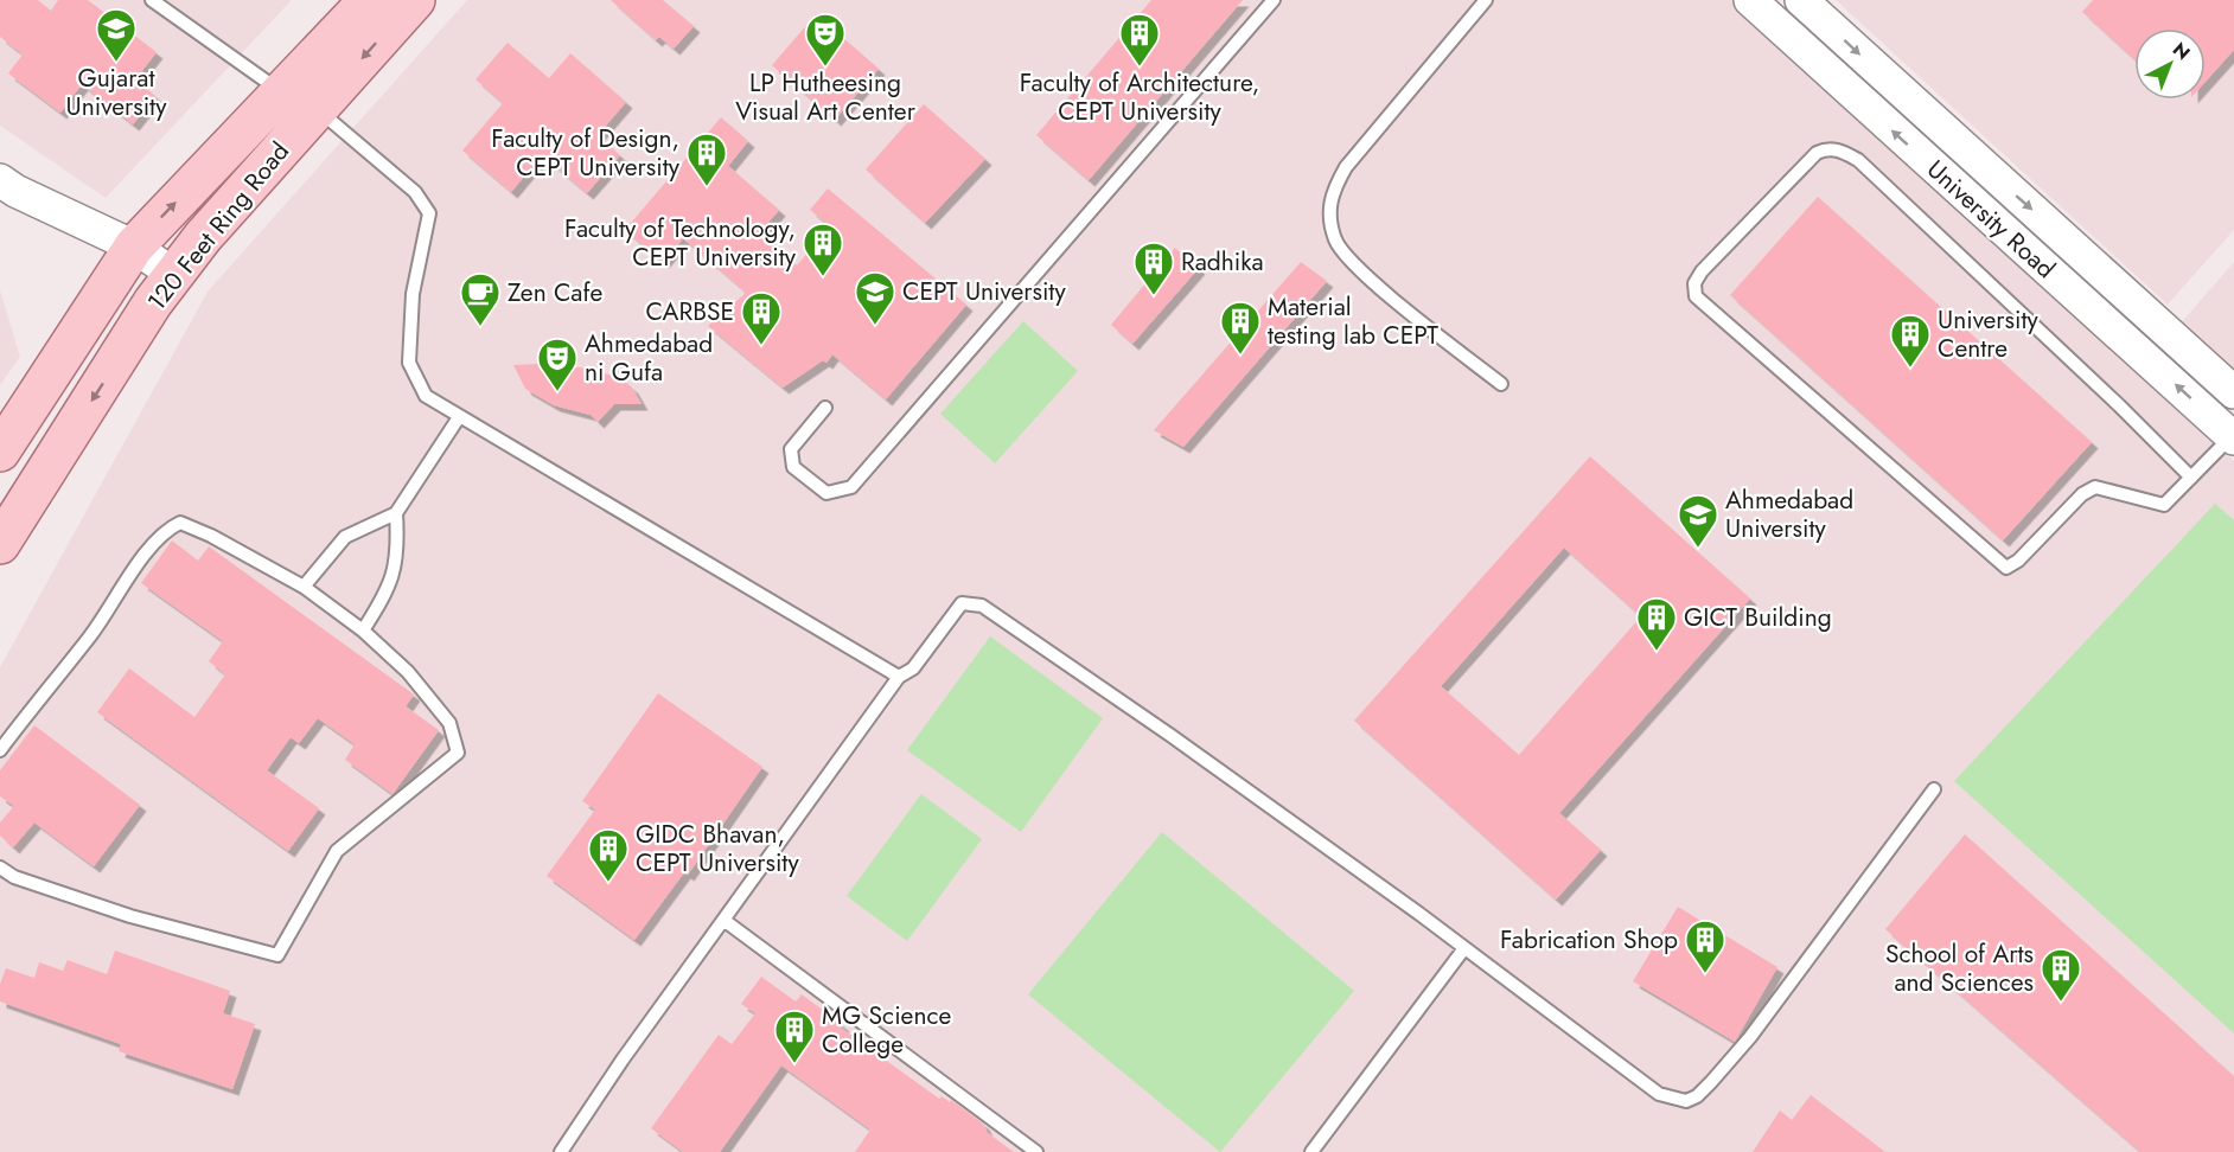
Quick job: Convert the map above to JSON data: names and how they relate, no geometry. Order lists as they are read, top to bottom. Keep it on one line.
{"streets":{"main road":["120 Feet Ring Road"],"street":["University Road"]},"places":{"school or university":["Gujarat University","CEPT University","Ahmedabad University"],"theatre":["LP Hutheesing Visual Art Center","Ahmedabad ni Gufa"],"building":["Faculty of Architecture, CEPT University","Faculty of Design, CEPT University","Faculty of Technology, CEPT University","Radhika","CARBSE","Material testing lab CEPT","University Centre","GICT Building","GIDC Bhavan, CEPT University","Fabrication Shop","School of Arts and Sciences","MG Science College"],"cafe":["Zen Cafe"]},"north":"top right"}
